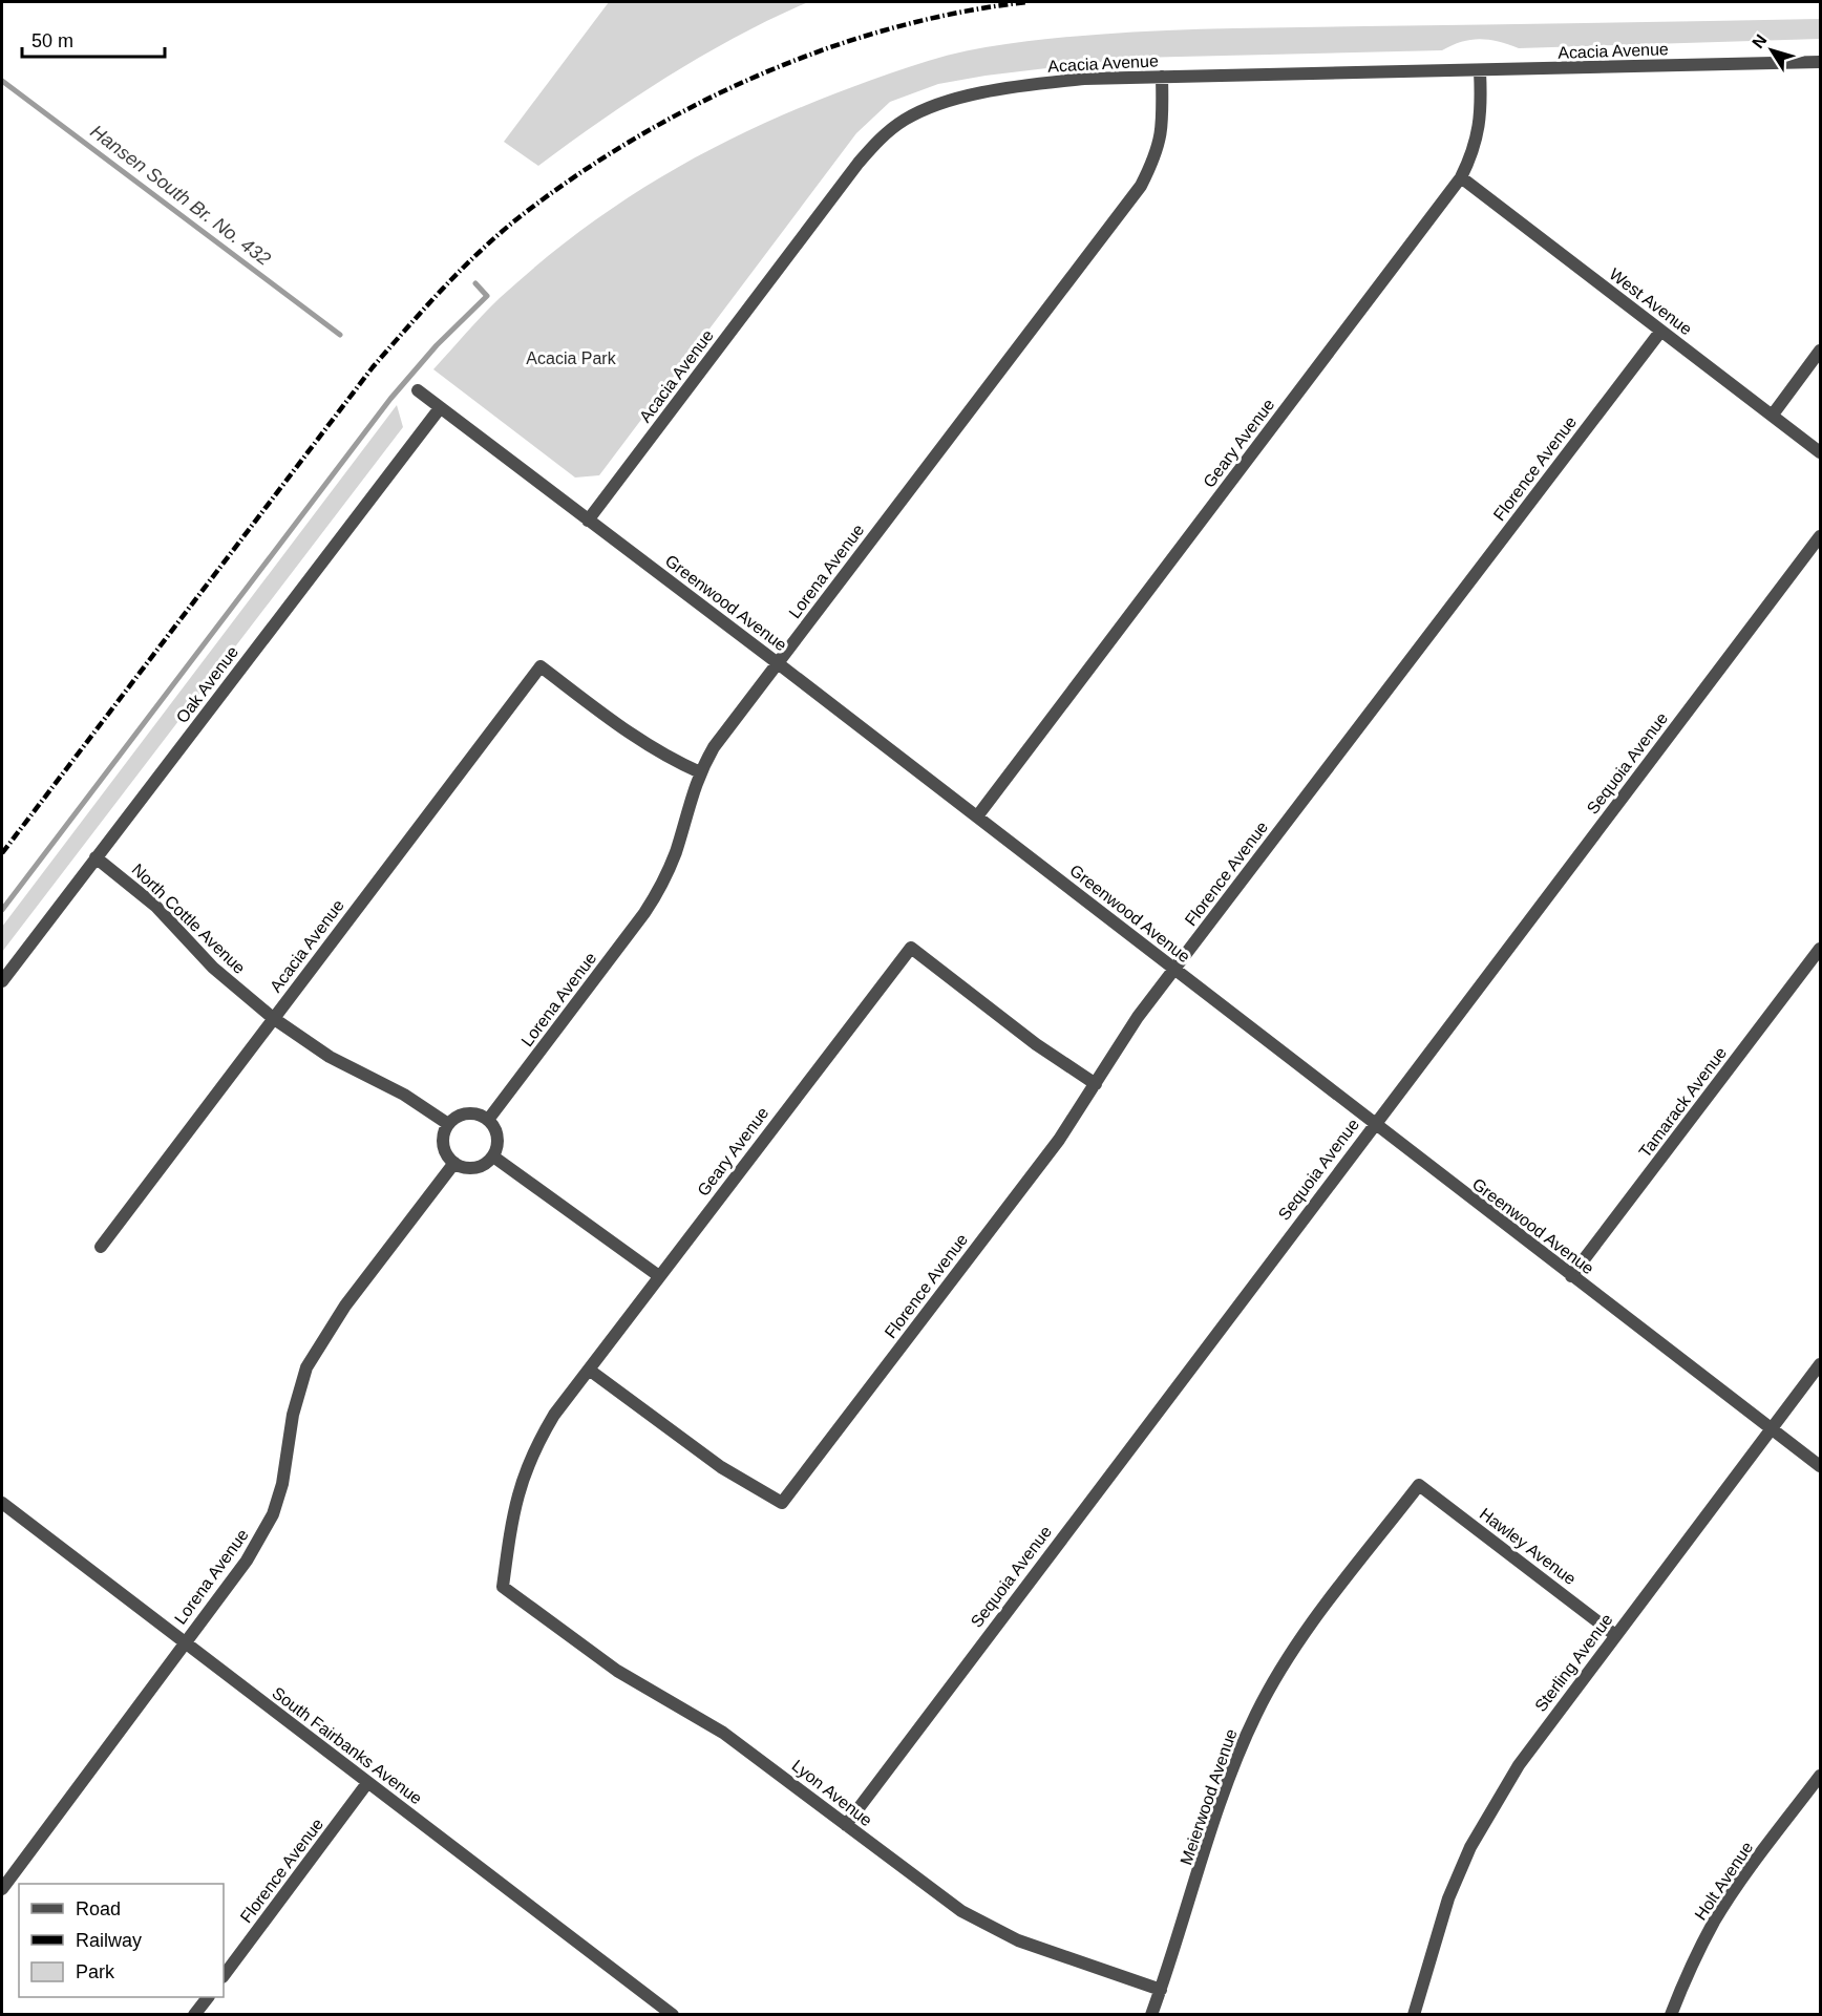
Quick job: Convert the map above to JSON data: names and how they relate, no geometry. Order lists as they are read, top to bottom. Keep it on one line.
{"streets":{"street":["Acacia Avenue","West Avenue","Geary Avenue","Florence Avenue","Lorena Avenue","Greenwood Avenue","Oak Avenue","Sequoia Avenue","North Cottle Avenue","Tamarack Avenue","Hawley Avenue","Sterling Avenue","South Fairbanks Avenue","Lyon Avenue","Meierwood Avenue","Holt Avenue"]},"crossings":[["Acacia Avenue","Geary Avenue"],["Acacia Avenue","Lorena Avenue"],["Acacia Avenue","Greenwood Avenue"],["Acacia Avenue","North Cottle Avenue"],["West Avenue","Geary Avenue"],["West Avenue","Florence Avenue"],["Geary Avenue","Florence Avenue"],["Geary Avenue","Greenwood Avenue"],["Geary Avenue","Lyon Avenue"],["Florence Avenue","Greenwood Avenue"],["Florence Avenue","South Fairbanks Avenue"],["Lorena Avenue","Greenwood Avenue"],["Lorena Avenue","North Cottle Avenue"],["Lorena Avenue","South Fairbanks Avenue"],["Greenwood Avenue","Oak Avenue"],["Greenwood Avenue","Sequoia Avenue"],["Greenwood Avenue","Tamarack Avenue"],["Greenwood Avenue","Sterling Avenue"],["Oak Avenue","North Cottle Avenue"],["Sequoia Avenue","Lyon Avenue"],["Hawley Avenue","Sterling Avenue"],["Hawley Avenue","Meierwood Avenue"],["Lyon Avenue","Meierwood Avenue"]],"water":["Hansen South Br. No. 432"],"parks":["Acacia Park"],"legend":["Road","Railway","Park"],"scale_bar":"50 m","north":"top left"}
